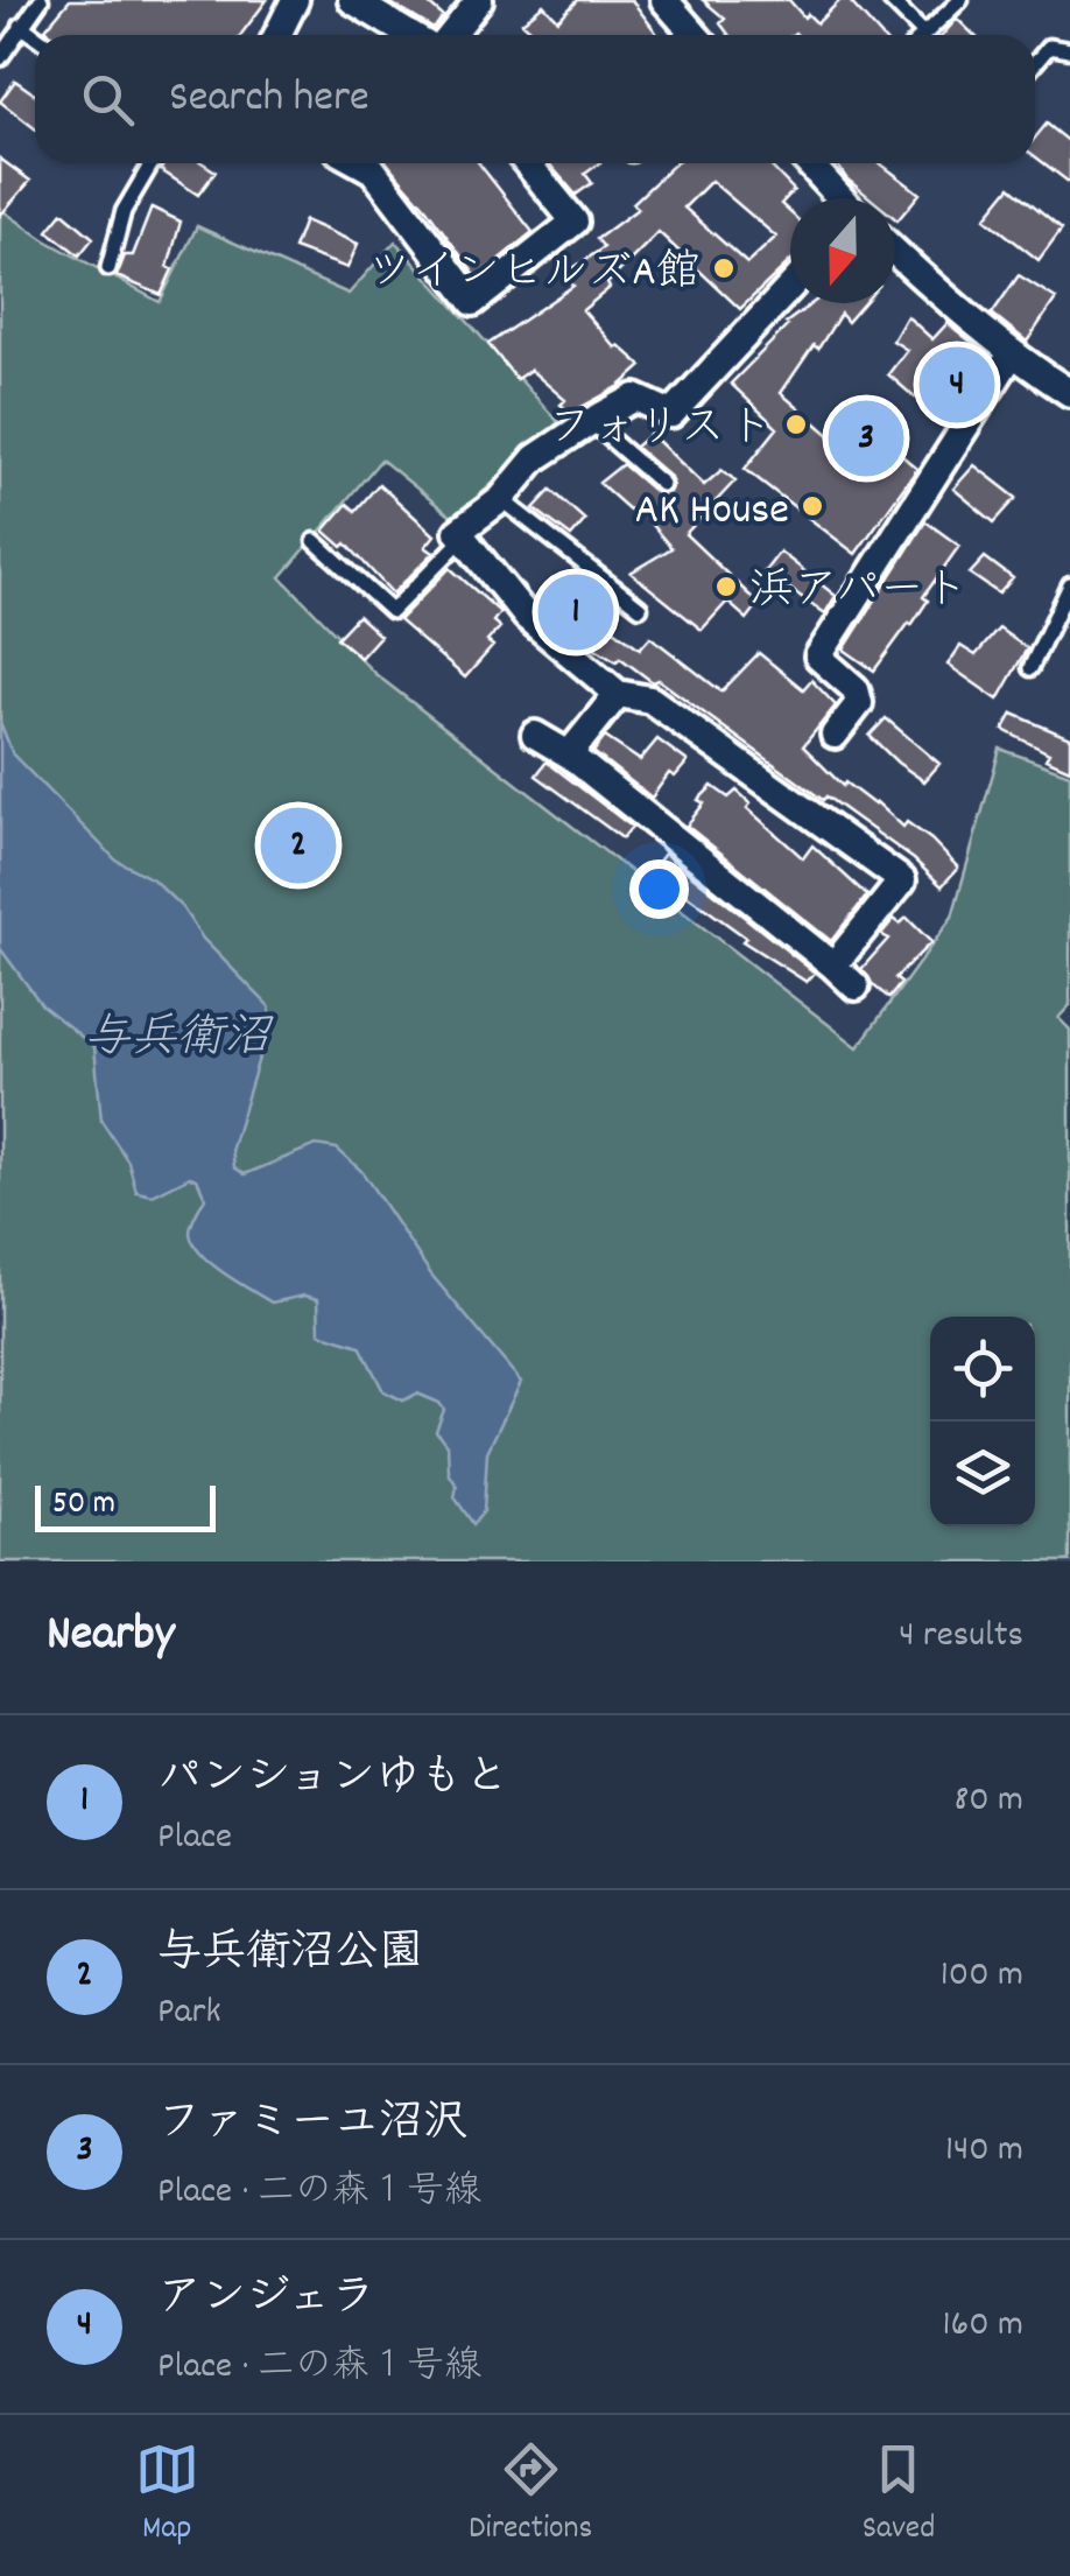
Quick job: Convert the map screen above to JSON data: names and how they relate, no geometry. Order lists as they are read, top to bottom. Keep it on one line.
{"water":["与兵衛沼"],"places":["ツインヒルズA館","フォリスト","AK House","浜アパート"],"scale_bar":"50 m","north":"bottom","page":{"search":"Search here","pins":["4","3","1","2"],"scale":"50 m","heading":["Nearby","4 results"],"list":[{"mark":"1","name":"パンションゆもと","note":"Place","value":"80 m"},{"mark":"2","name":"与兵衛沼公園","note":"Park","value":"100 m"},{"mark":"3","name":"ファミーユ沼沢","note":"Place · 二の森１号線","value":"140 m"},{"mark":"4","name":"アンジェラ","note":"Place · 二の森１号線","value":"160 m"}],"nav":["Map","Directions","Saved"]}}
